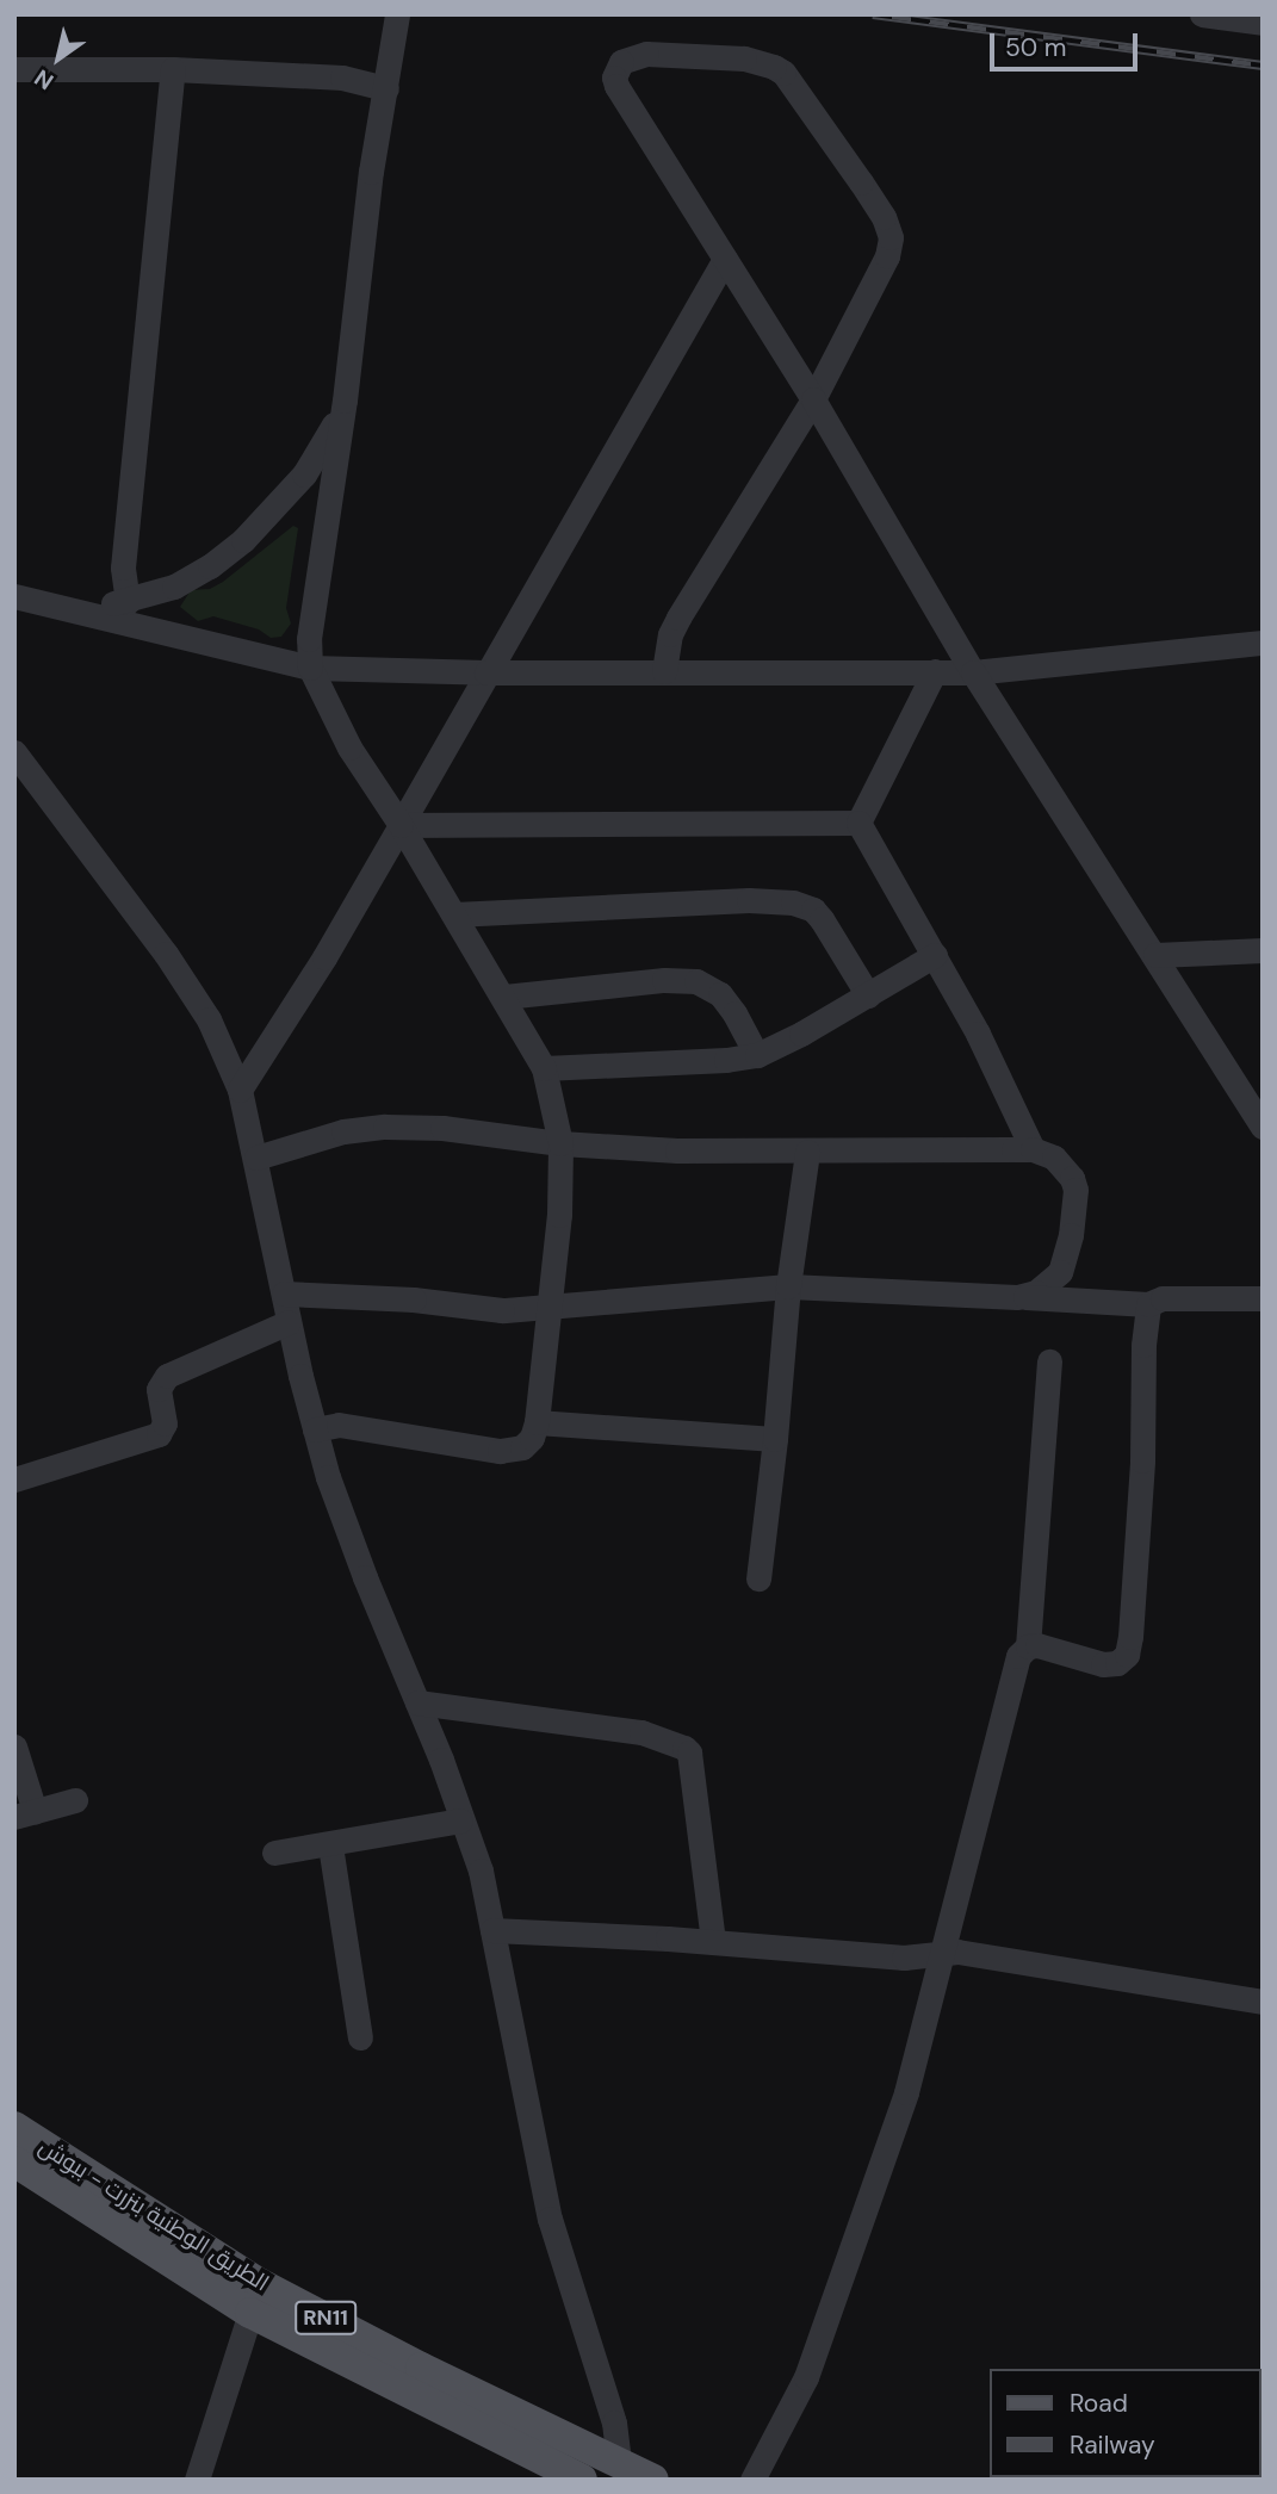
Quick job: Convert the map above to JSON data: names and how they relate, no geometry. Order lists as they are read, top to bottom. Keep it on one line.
{"streets":{"main road":["الطريق الوطنية بنزرت - ببوش","RN11"]},"legend":["Road","Railway"],"scale_bar":"50 m","north":"bottom left"}
